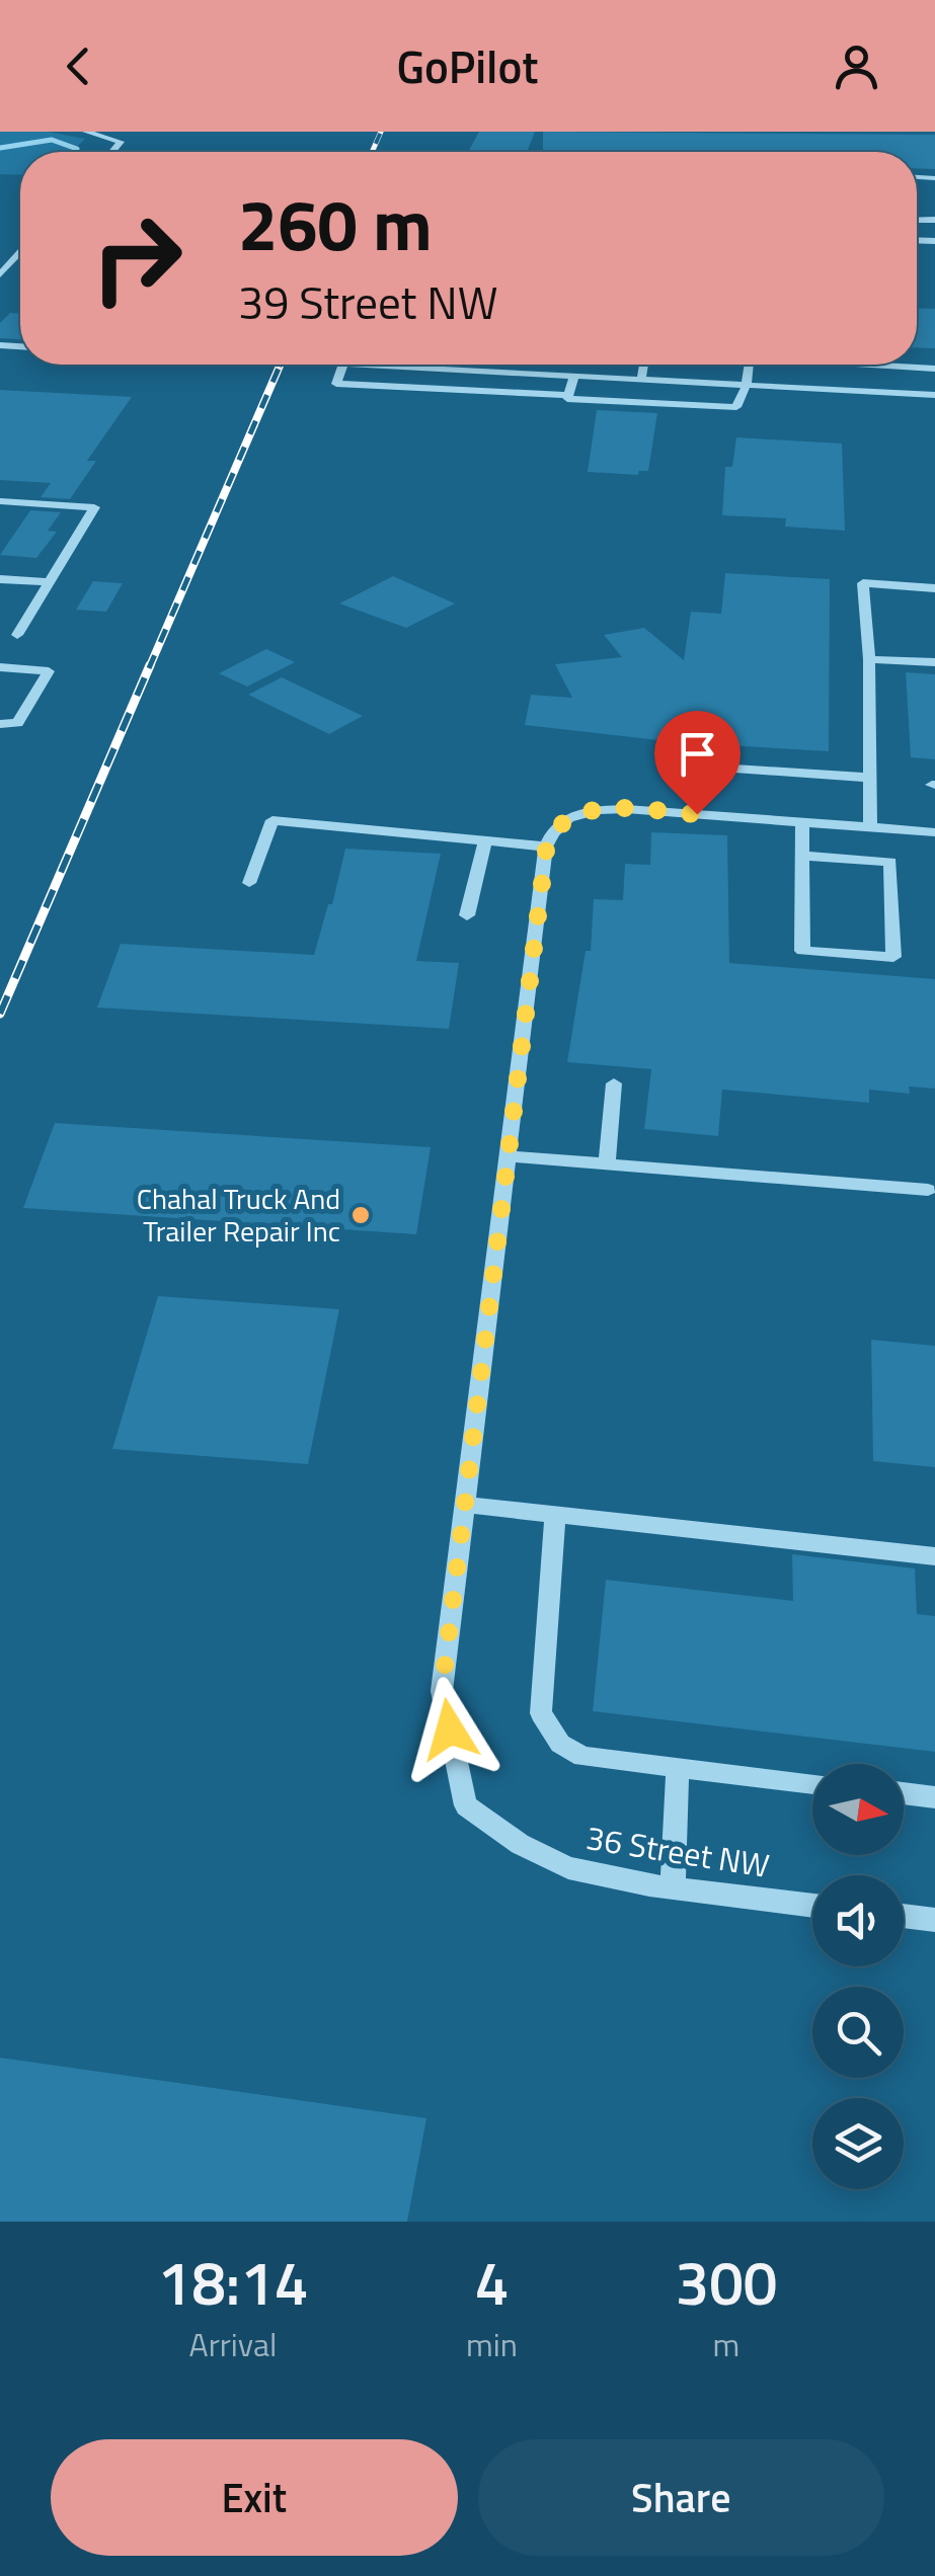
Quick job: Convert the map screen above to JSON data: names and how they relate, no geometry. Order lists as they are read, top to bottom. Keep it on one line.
{"streets":{"street":["36 Street NW"]},"places":["Chahal Truck And Trailer Repair Inc"],"north":"right","page":{"header":"GoPilot","turn":["260 m","39 Street NW"],"eta":["18:14","Arrival","4","min","300","m"],"buttons":["Exit","Share"]}}
